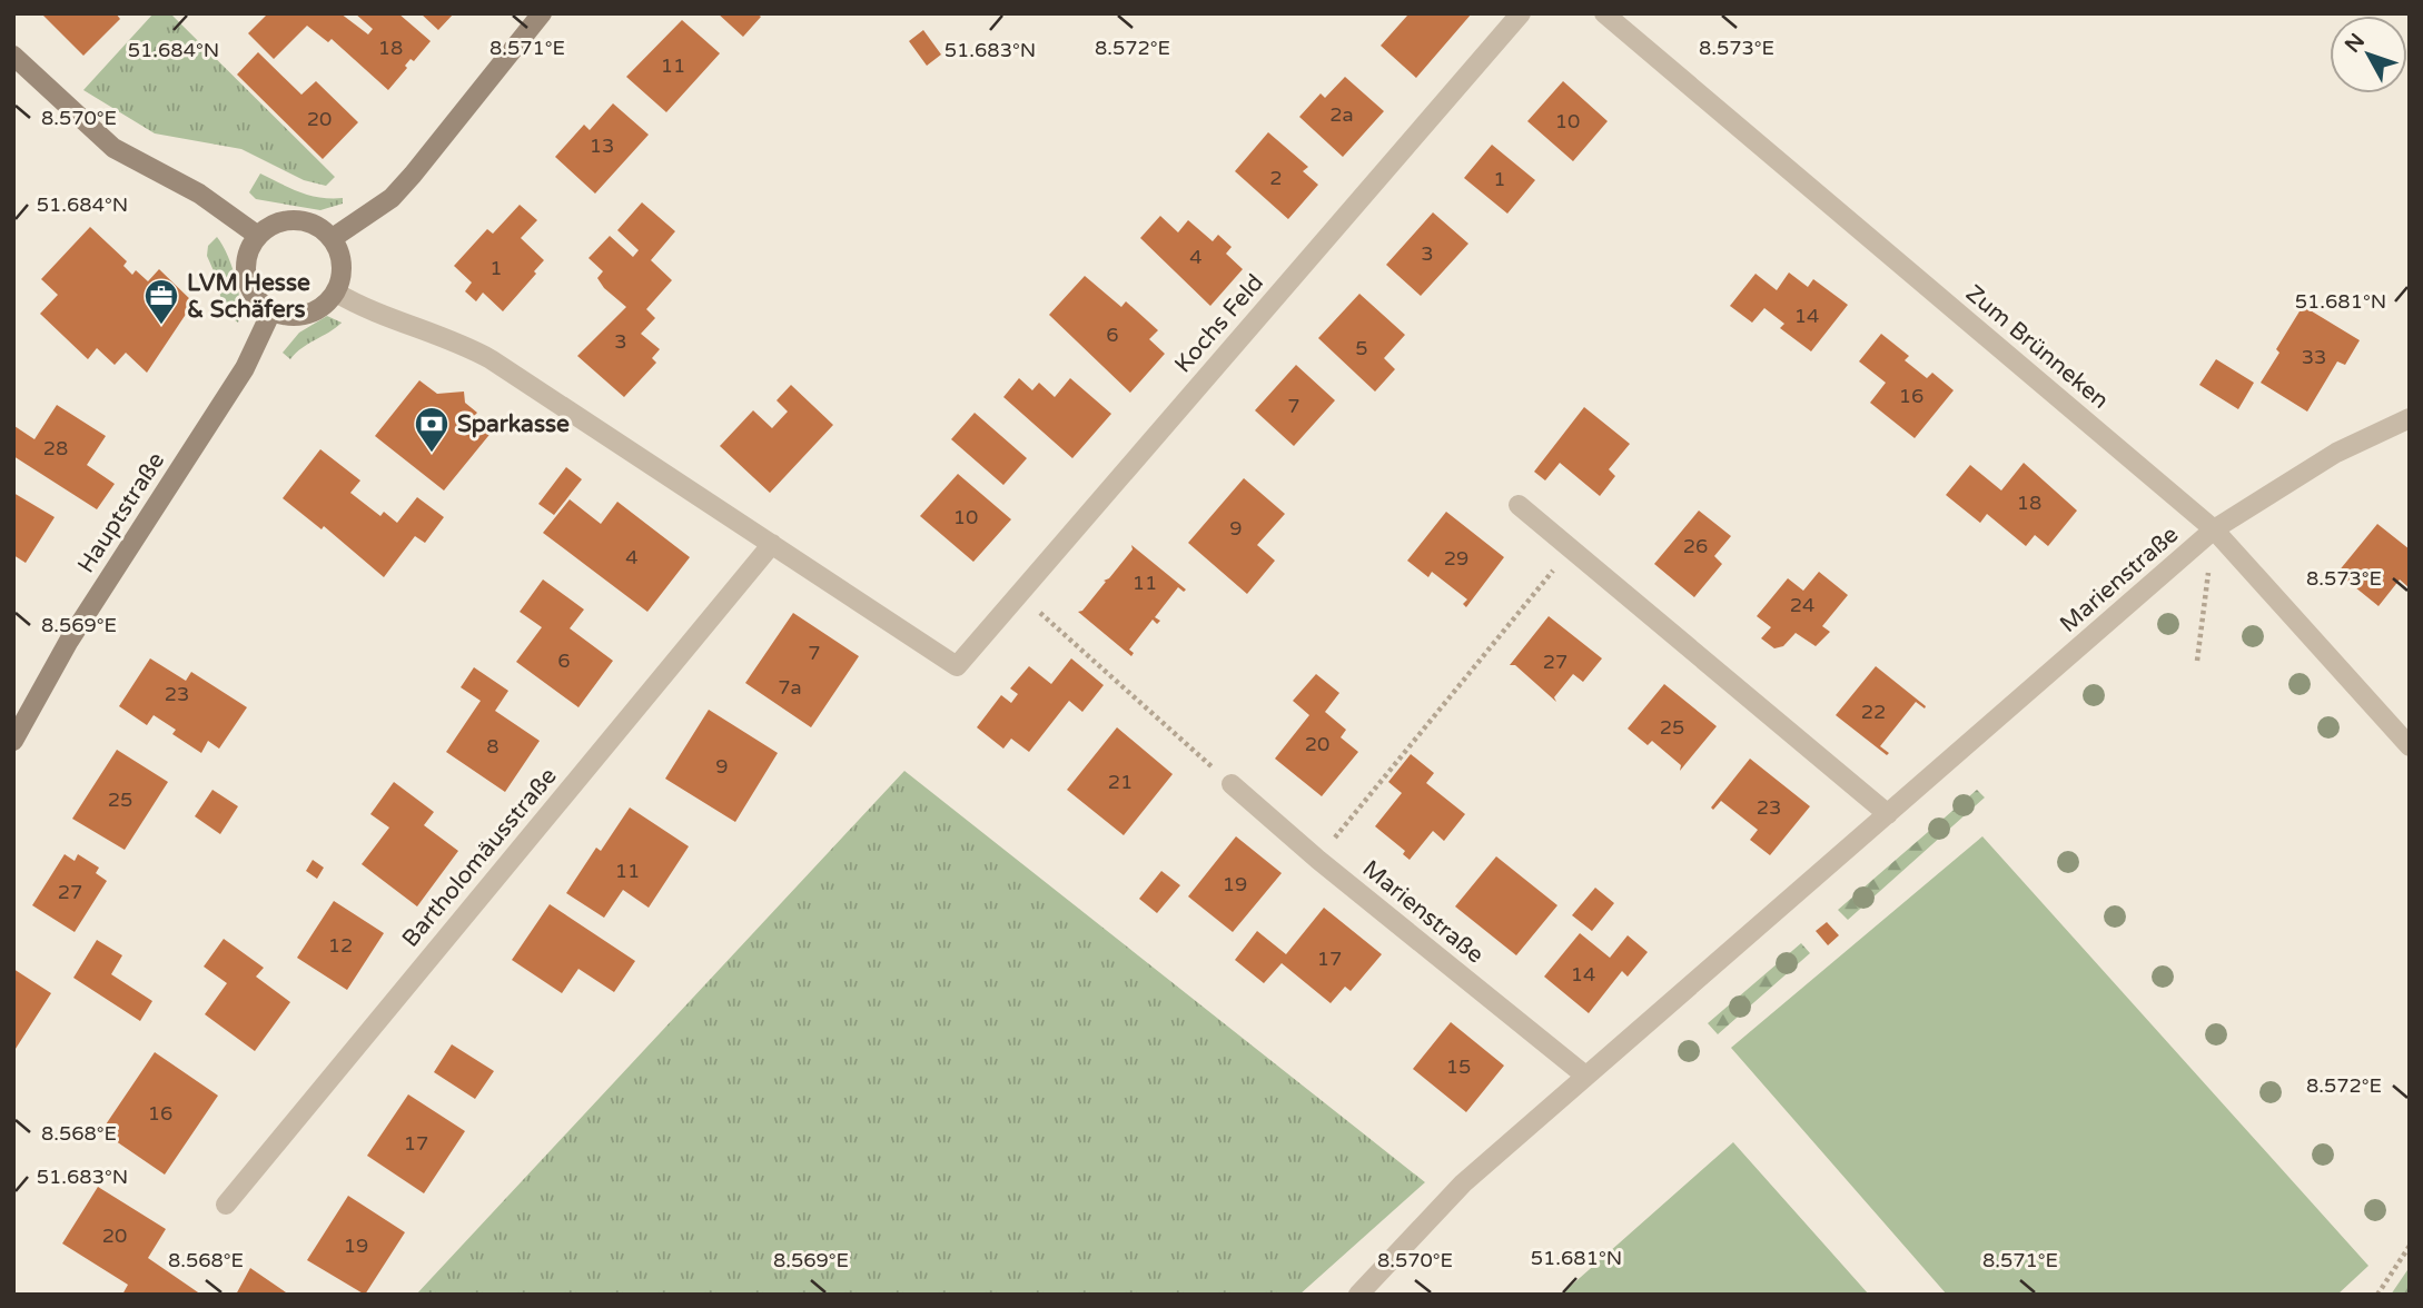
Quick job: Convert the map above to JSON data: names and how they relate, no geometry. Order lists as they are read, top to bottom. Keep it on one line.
{"streets":{"main road":["Hauptstraße"],"street":["Kochs Feld","Zum Brünneken","Marienstraße","Bartholomäusstraße"]},"crossings":[["Kochs Feld","Bartholomäusstraße"],["Zum Brünneken","Marienstraße"]],"places":{"office":["LVM Hesse & Schäfers"],"bank":["Sparkasse"]},"house_numbers":["18","11","2a","20","10","13","2","1","3","4","1","14","6","3","5","33","16","7","28","18","10","9","26","4","29","11","24","7","6","27","7a","23","22","25","20","8","9","21","25","23","11","19","27","12","17","14","15","16","17","20","19"],"north":"top left","coordinates":["8.572°E","8.571°E","8.573°E","51.684°N","51.683°N","8.570°E","51.681°N","8.569°E","8.568°E"]}
